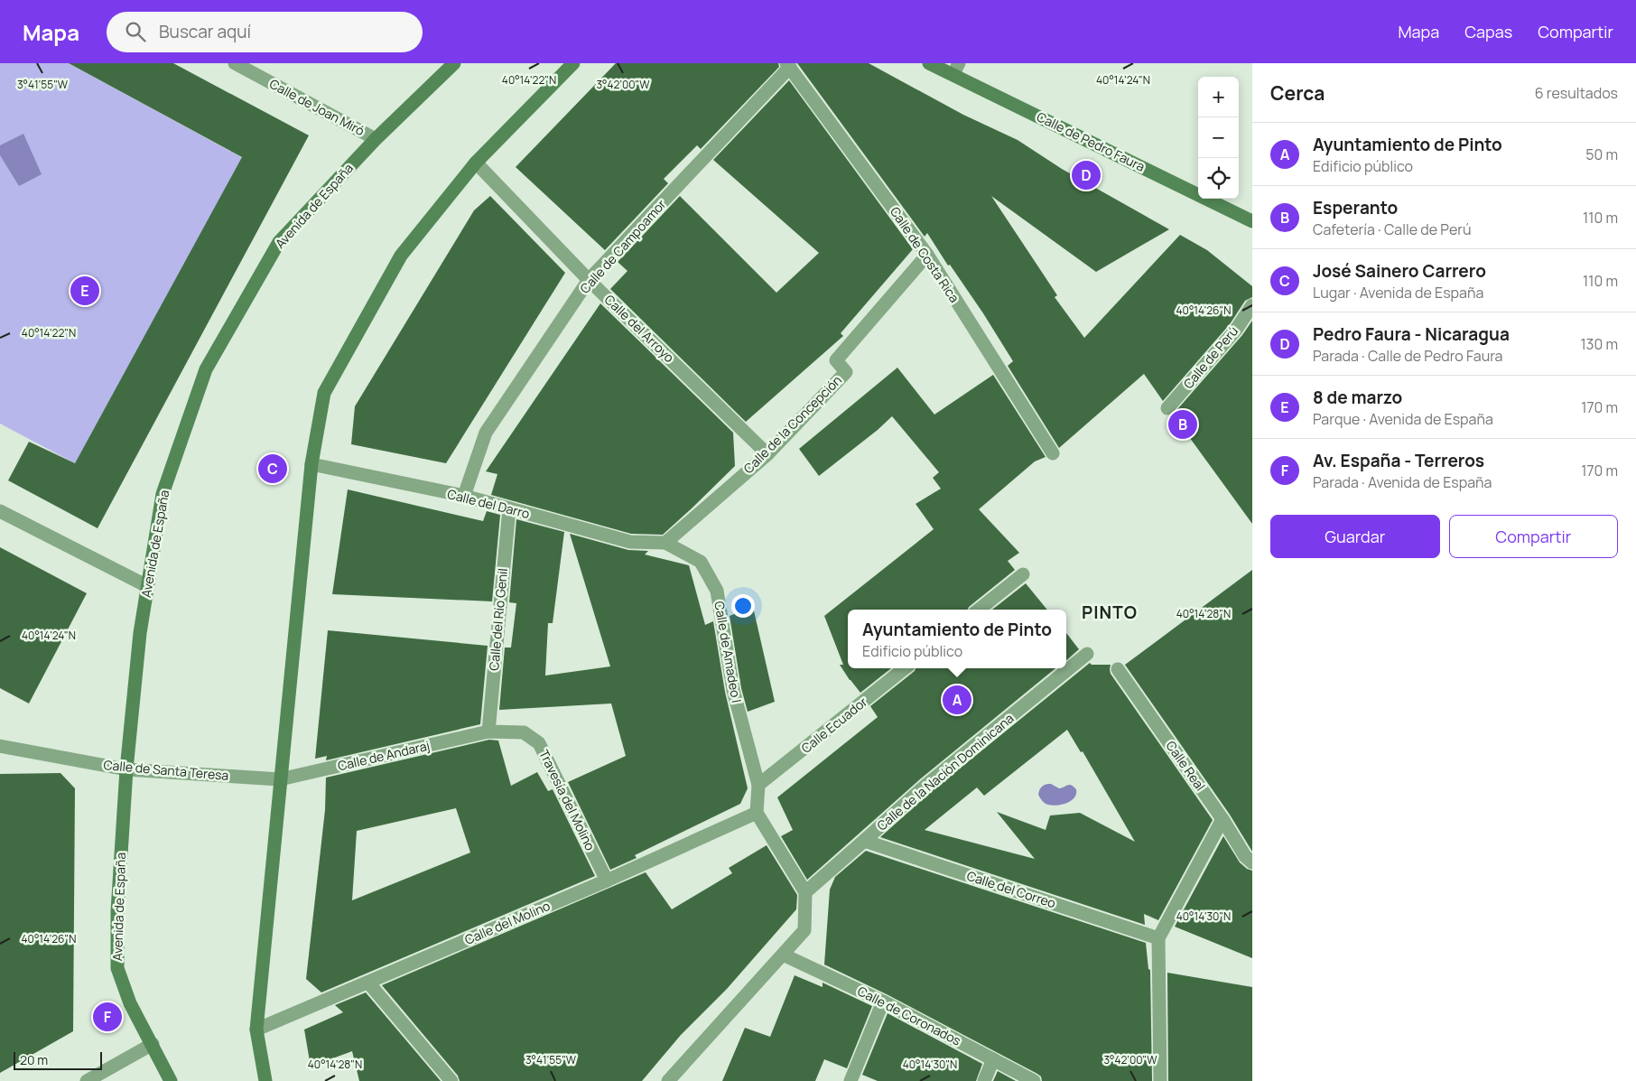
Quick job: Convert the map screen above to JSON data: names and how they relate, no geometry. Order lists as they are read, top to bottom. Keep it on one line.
{"streets":{"street":["Calle de Joan Miró","Calle de Pedro Faura","Avenida de España","Calle de Campoamor","Calle de Costa Rica","Calle del Arroyo","Calle de Perú","Calle de la Concepción","Calle del Darro","Calle del Río Genil","Calle de Amadeo I","Calle Ecuador","Calle de Andaraj","Calle Real","Calle de Santa Teresa","Calle de la Nación Dominicana","Travesía del Molino","Calle del Correo","Calle del Molino","Calle de Coronados"]},"crossings":[["Calle de Joan Miró","Avenida de España"],["Avenida de España","Calle de Santa Teresa"],["Calle de Campoamor","Calle de Costa Rica"],["Calle de Campoamor","Calle del Arroyo"],["Calle de Campoamor","Calle del Darro"],["Calle de Costa Rica","Calle de la Concepción"],["Calle del Arroyo","Calle de la Concepción"],["Calle de la Concepción","Calle del Darro"],["Calle de la Concepción","Calle de Amadeo I"],["Calle del Darro","Calle del Río Genil"],["Calle del Darro","Calle de Amadeo I"],["Calle del Río Genil","Calle de Andaraj"],["Calle del Río Genil","Travesía del Molino"],["Calle de Amadeo I","Calle Ecuador"],["Calle de Amadeo I","Calle del Molino"],["Calle de Andaraj","Calle de Santa Teresa"],["Calle de Andaraj","Travesía del Molino"],["Calle de la Nación Dominicana","Calle del Correo"],["Travesía del Molino","Calle del Molino"]],"districts":["PINTO"],"scale_bar":"20 m","page":{"header":"Mapa","search":"Buscar aquí","nav":["Mapa","Capas","Compartir"],"heading":["Cerca","6 resultados"],"map_buttons":["+","−"],"list":[{"mark":"A","name":"Ayuntamiento de Pinto","note":"Edificio público","value":"50 m"},{"mark":"B","name":"Esperanto","note":"Cafetería · Calle de Perú","value":"110 m"},{"mark":"C","name":"José Sainero Carrero","note":"Lugar · Avenida de España","value":"110 m"},{"mark":"D","name":"Pedro Faura - Nicaragua","note":"Parada · Calle de Pedro Faura","value":"130 m"},{"mark":"E","name":"8 de marzo","note":"Parque · Avenida de España","value":"170 m"},{"mark":"F","name":"Av. España - Terreros","note":"Parada · Avenida de España","value":"170 m"}],"pins":["D","E","B","C","A","F"],"buttons":["Guardar","Compartir"],"popup":["Ayuntamiento de Pinto","Edificio público"],"scale":"20 m"},"coordinates":["40°14'22\"N","40°14'24\"N","3°41'55\"W","3°42'00\"W","40°14'26\"N","40°14'28\"N","40°14'30\"N"]}
